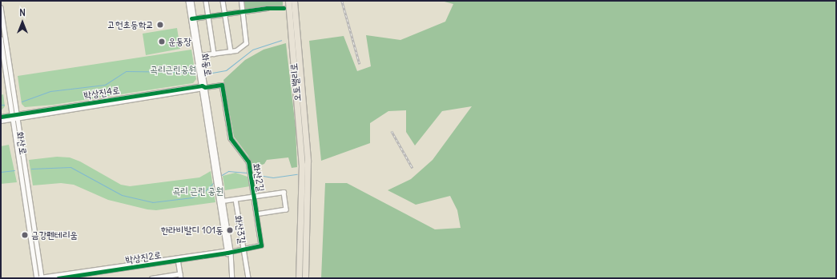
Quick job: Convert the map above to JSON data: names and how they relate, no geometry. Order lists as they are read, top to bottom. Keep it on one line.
{"streets":{"highway":["오토밸리로"],"street":["화동로","박상진4로","화산로","화산2길","화산3길","박상진2로"]},"crossings":[["화동로","박상진4로"],["화동로","화산2길"],["화동로","박상진2로"],["박상진4로","화산로"],["박상진4로","화산2길"],["화산로","박상진2로"],["화산2길","화산3길"],["화산2길","박상진2로"]],"parks":["곡리근린공원","곡리 근린 공원"],"places":["고헌초등학교","운동장","한라비발디 101동","금강펜테리움"],"north":"top"}
